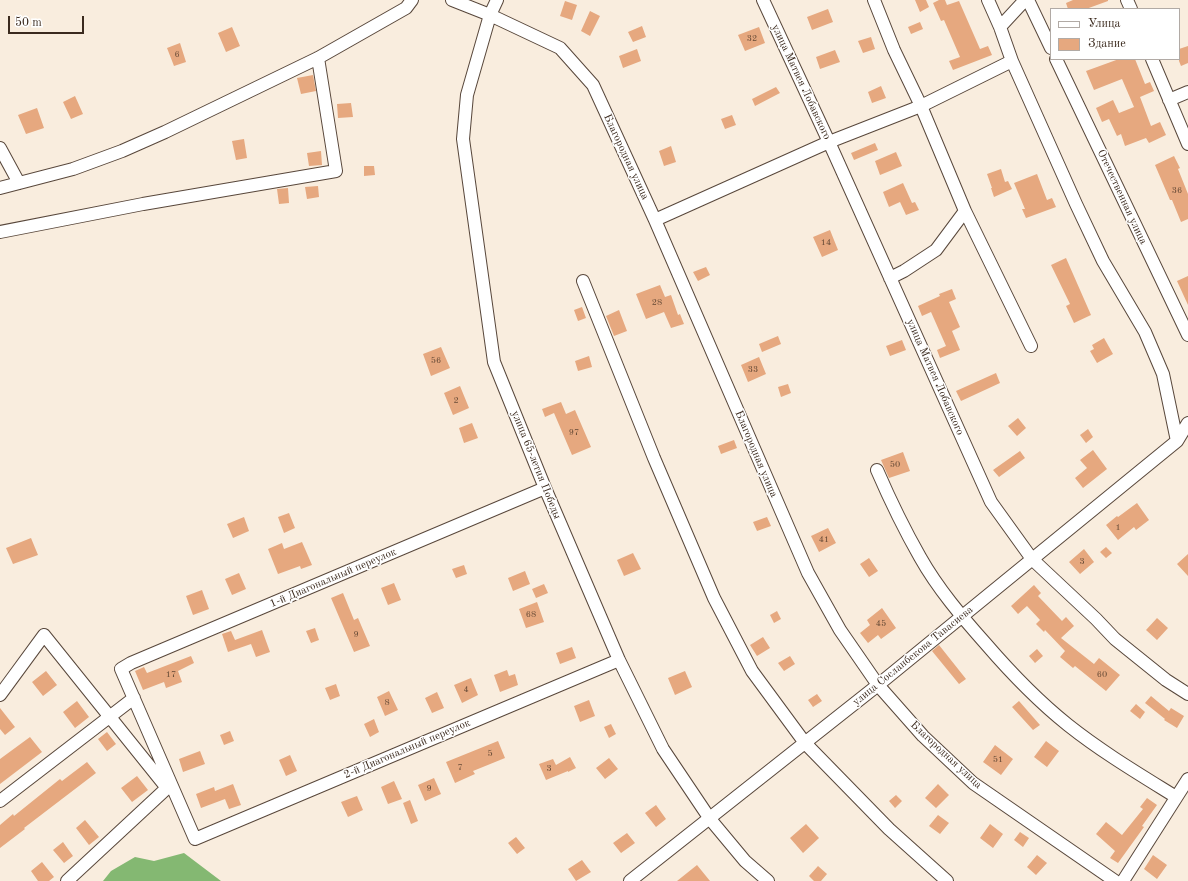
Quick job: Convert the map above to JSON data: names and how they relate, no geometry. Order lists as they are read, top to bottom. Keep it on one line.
{"streets":{"street":["улица Матвея Лобавского","Благородная улица","Отечественная улица","улица 65-летия Победы","1-й Диагональный переулок","улица Сосланбекова Тавасиева","2-й Диагональный переулок"]},"crossings":[["улица Матвея Лобавского","улица Сосланбекова Тавасиева"],["Благородная улица","улица 65-летия Победы"],["Благородная улица","улица Сосланбекова Тавасиева"],["улица 65-летия Победы","1-й Диагональный переулок"],["улица 65-летия Победы","улица Сосланбекова Тавасиева"],["улица 65-летия Победы","2-й Диагональный переулок"],["1-й Диагональный переулок","2-й Диагональный переулок"]],"house_numbers":["32","6","36","14","28","56","33","2","97","50","1","41","3","68","45","9","17","60","4","8","5","51","7","3","9"],"legend":["Улица","Здание"],"scale_bar":"50 m"}
